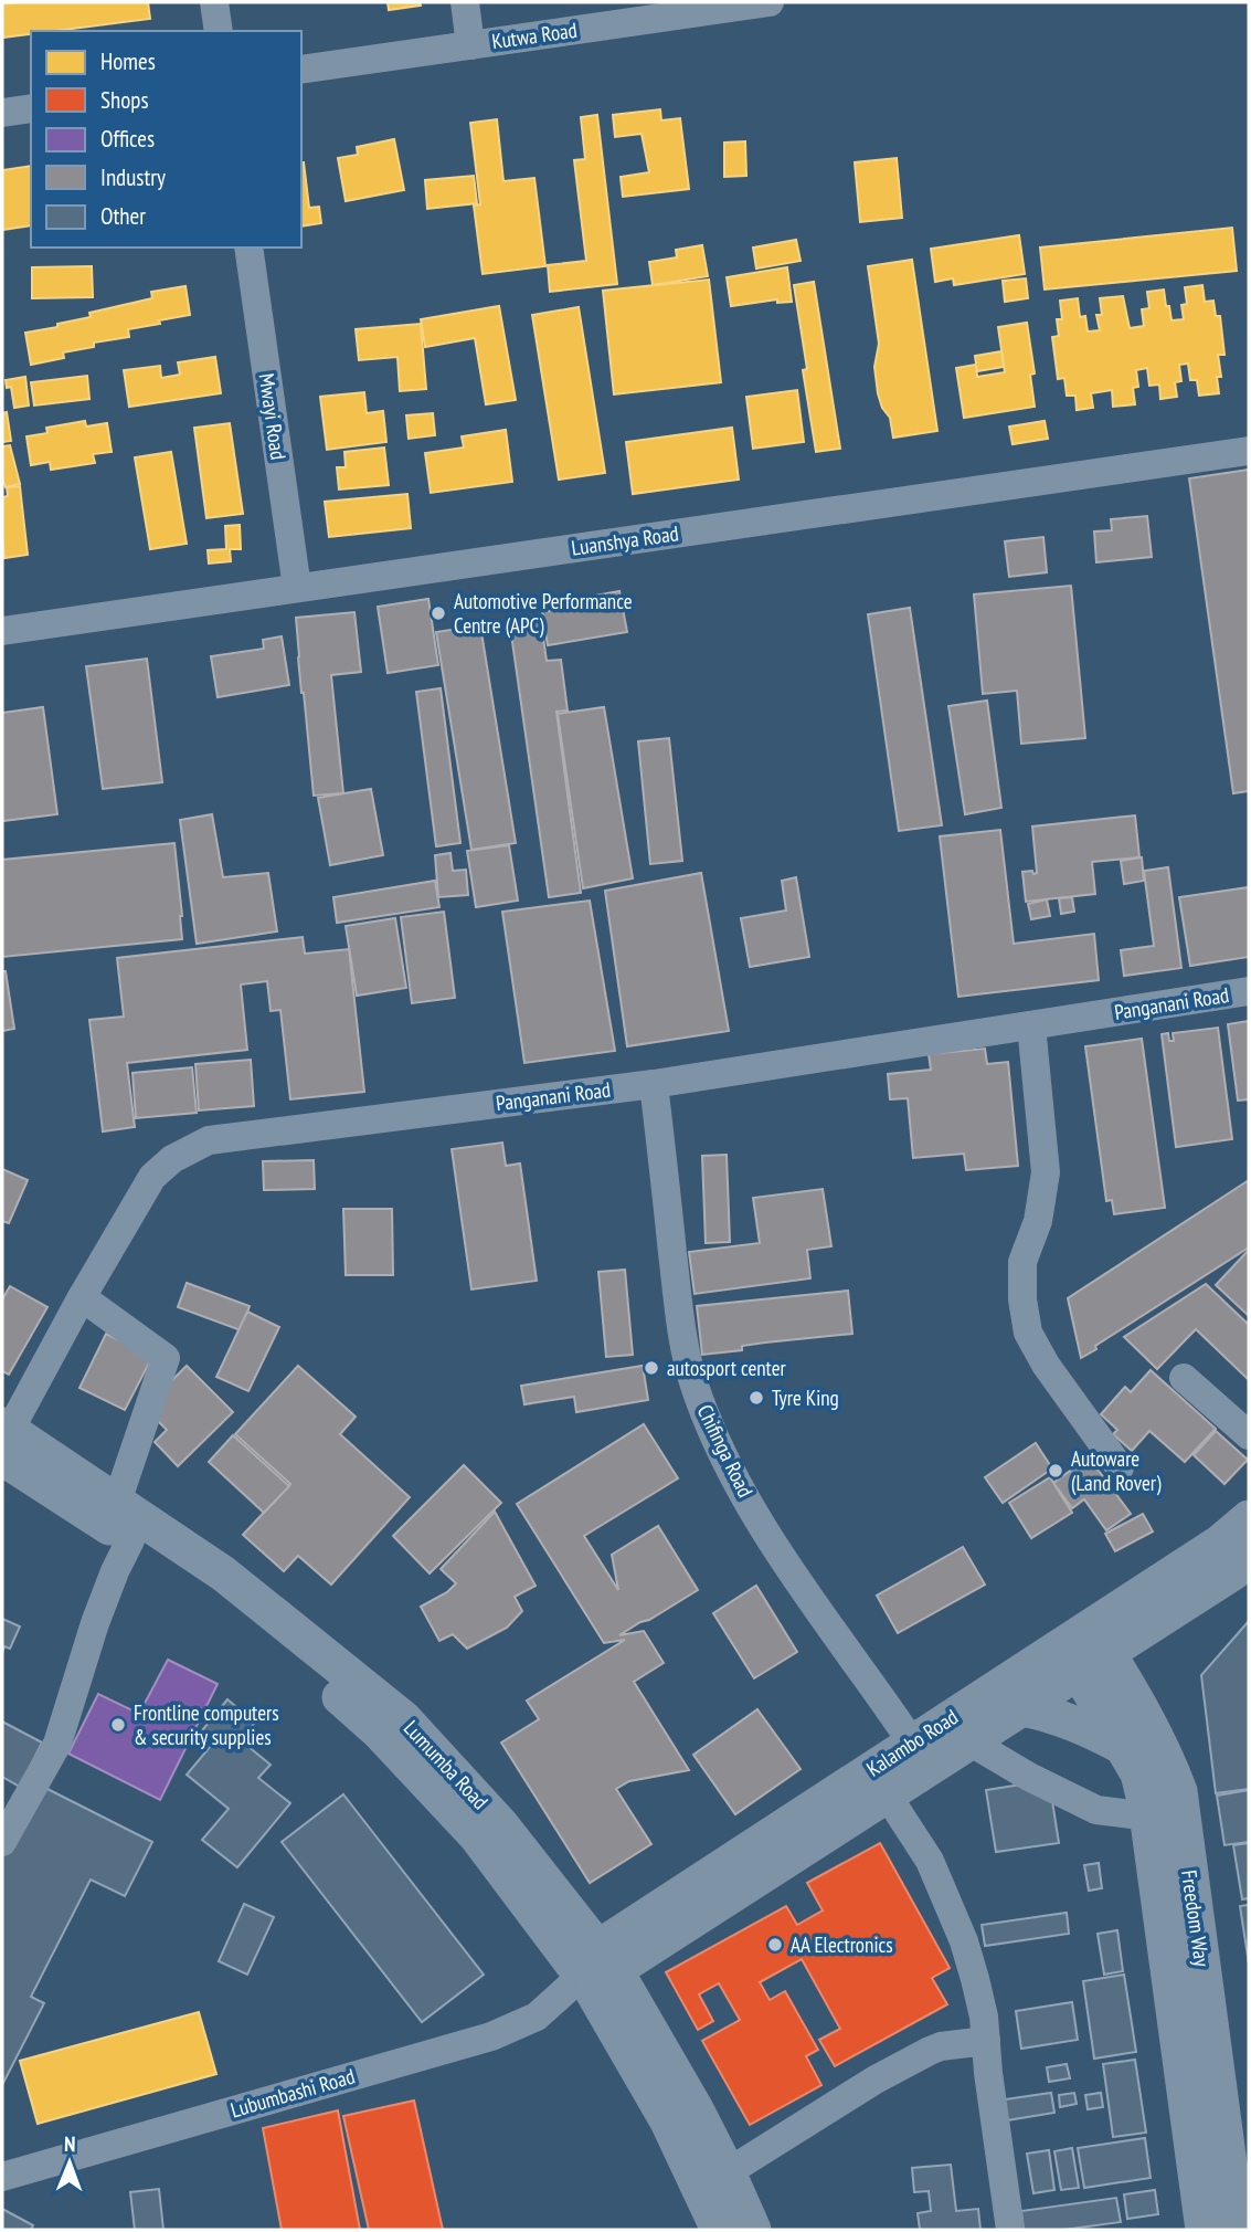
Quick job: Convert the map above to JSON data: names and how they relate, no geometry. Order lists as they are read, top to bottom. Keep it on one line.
{"streets":{"main road":["Kalambo Road","Lumumba Road","Freedom Way"],"street":["Kutwa Road","Mwayi Road","Luanshya Road","Panganani Road","Chifinga Road","Lubumbashi Road"]},"crossings":[["Mwayi Road","Luanshya Road"],["Panganani Road","Chifinga Road"],["Panganani Road","Lumumba Road"],["Chifinga Road","Kalambo Road"],["Kalambo Road","Lumumba Road"],["Kalambo Road","Freedom Way"],["Kalambo Road","Lubumbashi Road"],["Lumumba Road","Lubumbashi Road"]],"places":["Automotive Performance Centre (APC)","autosport center","Tyre King","Autoware (Land Rover)","Frontline computers & security supplies","AA Electronics"],"legend":["Homes","Shops","Offices","Industry","Other"],"north":"top"}
